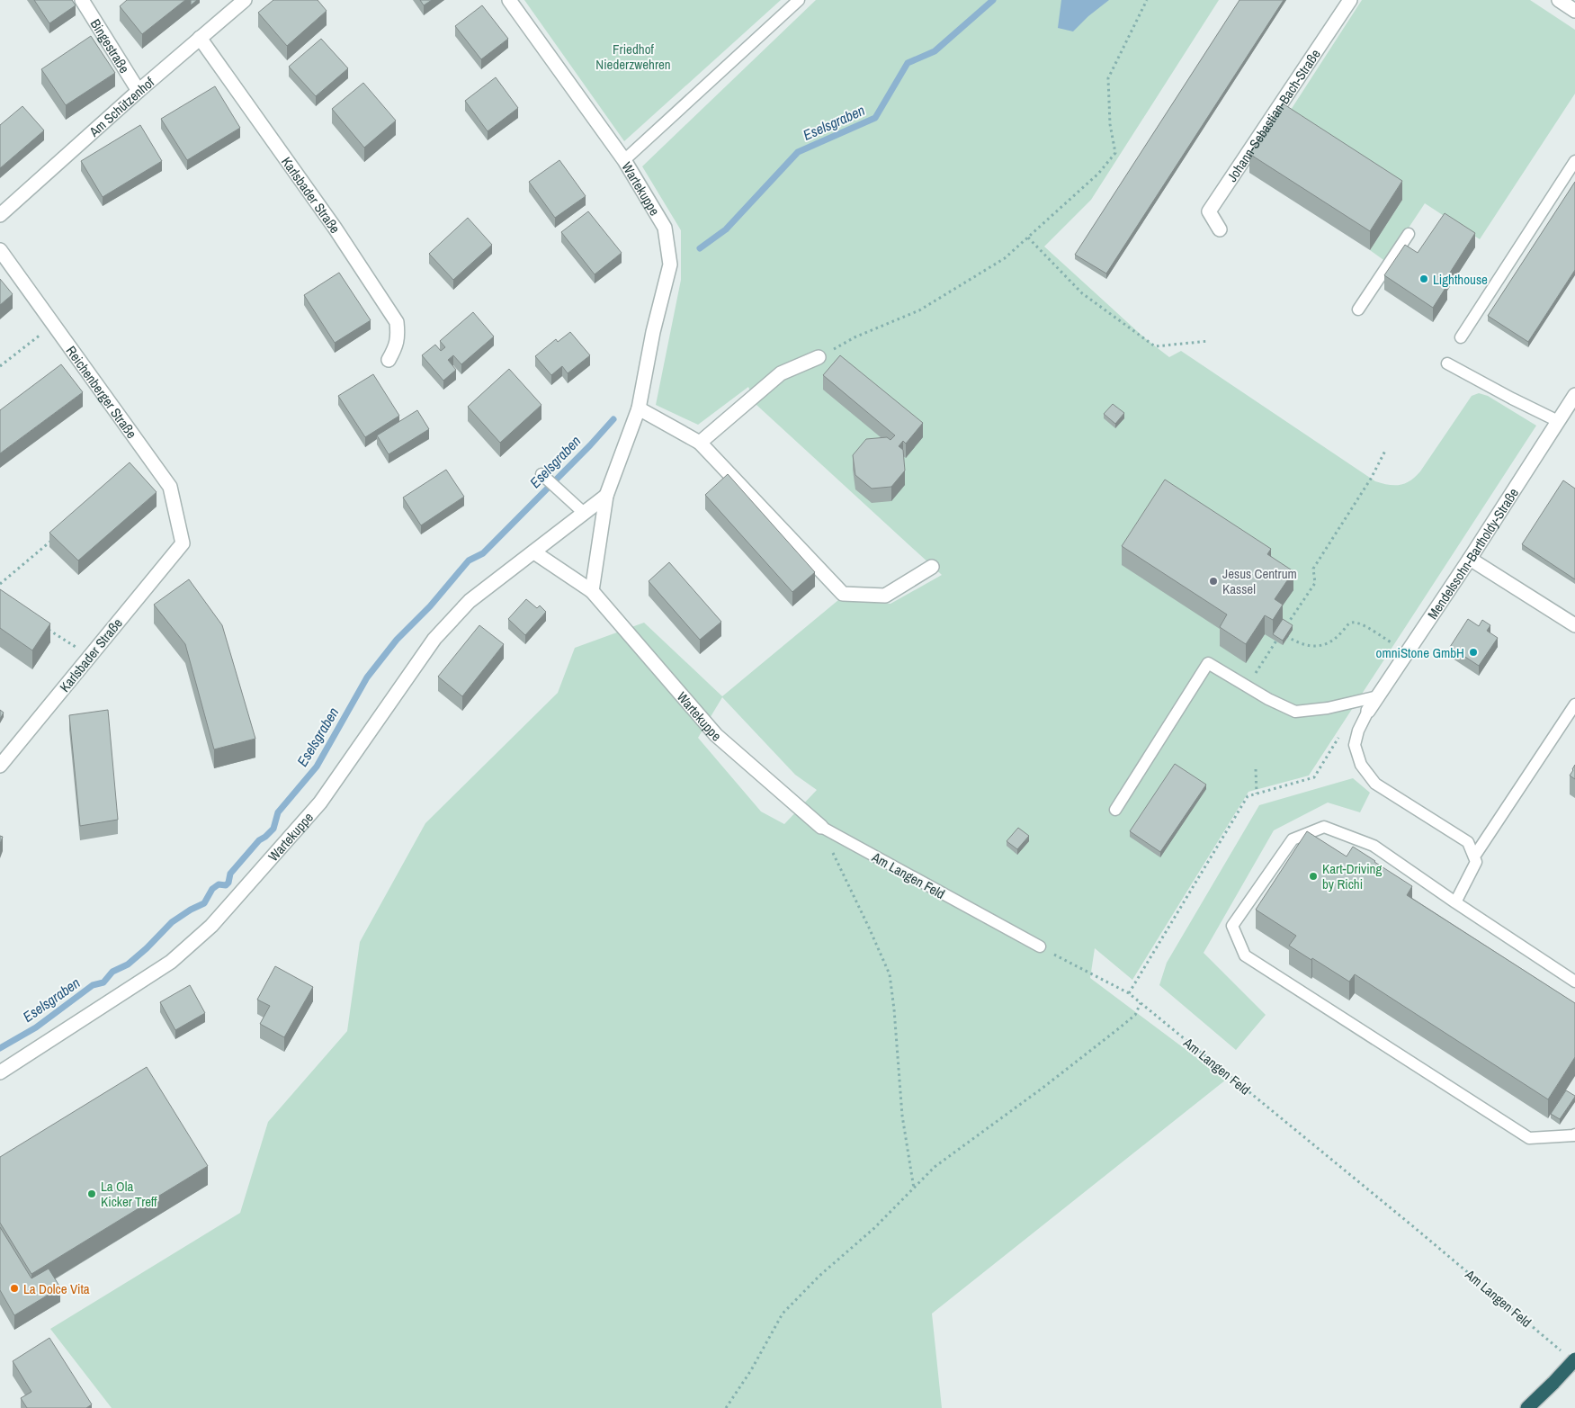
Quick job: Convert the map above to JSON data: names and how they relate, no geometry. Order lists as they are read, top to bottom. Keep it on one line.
{"streets":{"street":["Bingestraße","Am Schützenhof","Johann-Sebastian-Bach-Straße","Wartekuppe","Karlsbader Straße","Reichenberger Straße","Mendelssohn-Bartholdy-Straße"],"lane":["Am Langen Feld"]},"crossings":[["Bingestraße","Am Schützenhof"],["Am Schützenhof","Karlsbader Straße"],["Wartekuppe","Am Langen Feld"],["Karlsbader Straße","Reichenberger Straße"]],"water":["Eselsgraben"],"parks":["Friedhof Niederzwehren"],"places":["Lighthouse","Jesus Centrum Kassel","omniStone GmbH","Kart-Driving by Richi","La Ola Kicker Treff","La Dolce Vita"]}
